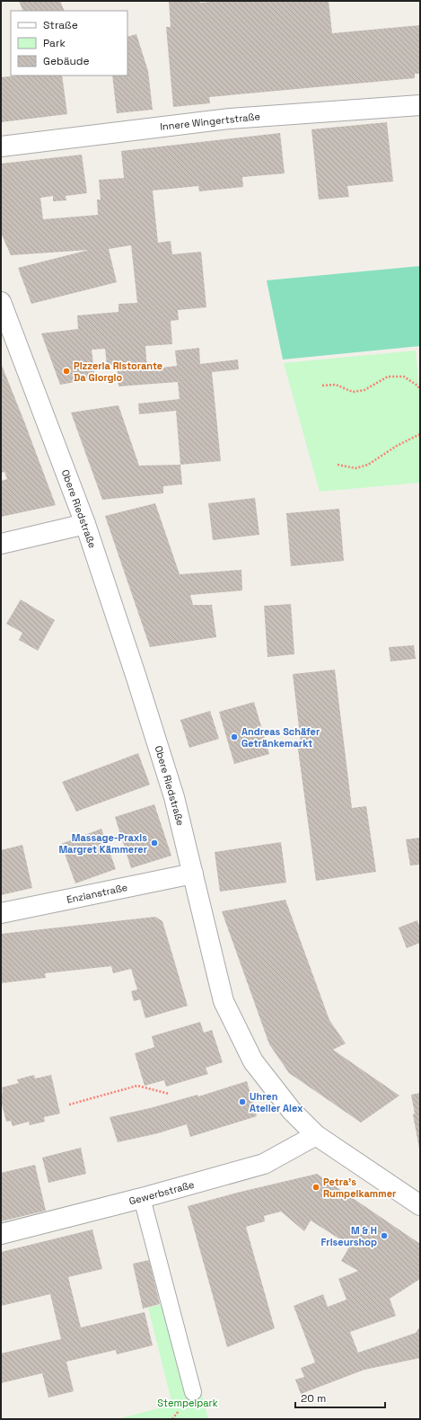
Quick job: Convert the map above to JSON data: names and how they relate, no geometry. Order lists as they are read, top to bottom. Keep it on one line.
{"streets":{"street":["Innere Wingertstraße","Obere Riedstraße","Enzianstraße","Gewerbstraße"]},"crossings":[["Obere Riedstraße","Enzianstraße"],["Obere Riedstraße","Gewerbstraße"]],"parks":["Stempelpark"],"places":["Pizzeria Ristorante Da Giorgio","Andreas Schäfer Getränkemarkt","Massage-Praxis Margret Kämmerer","Uhren Atelier Alex","Petra's Rumpelkammer","M & H Friseurshop"],"legend":["Straße","Park","Gebäude"],"scale_bar":"20 m"}
